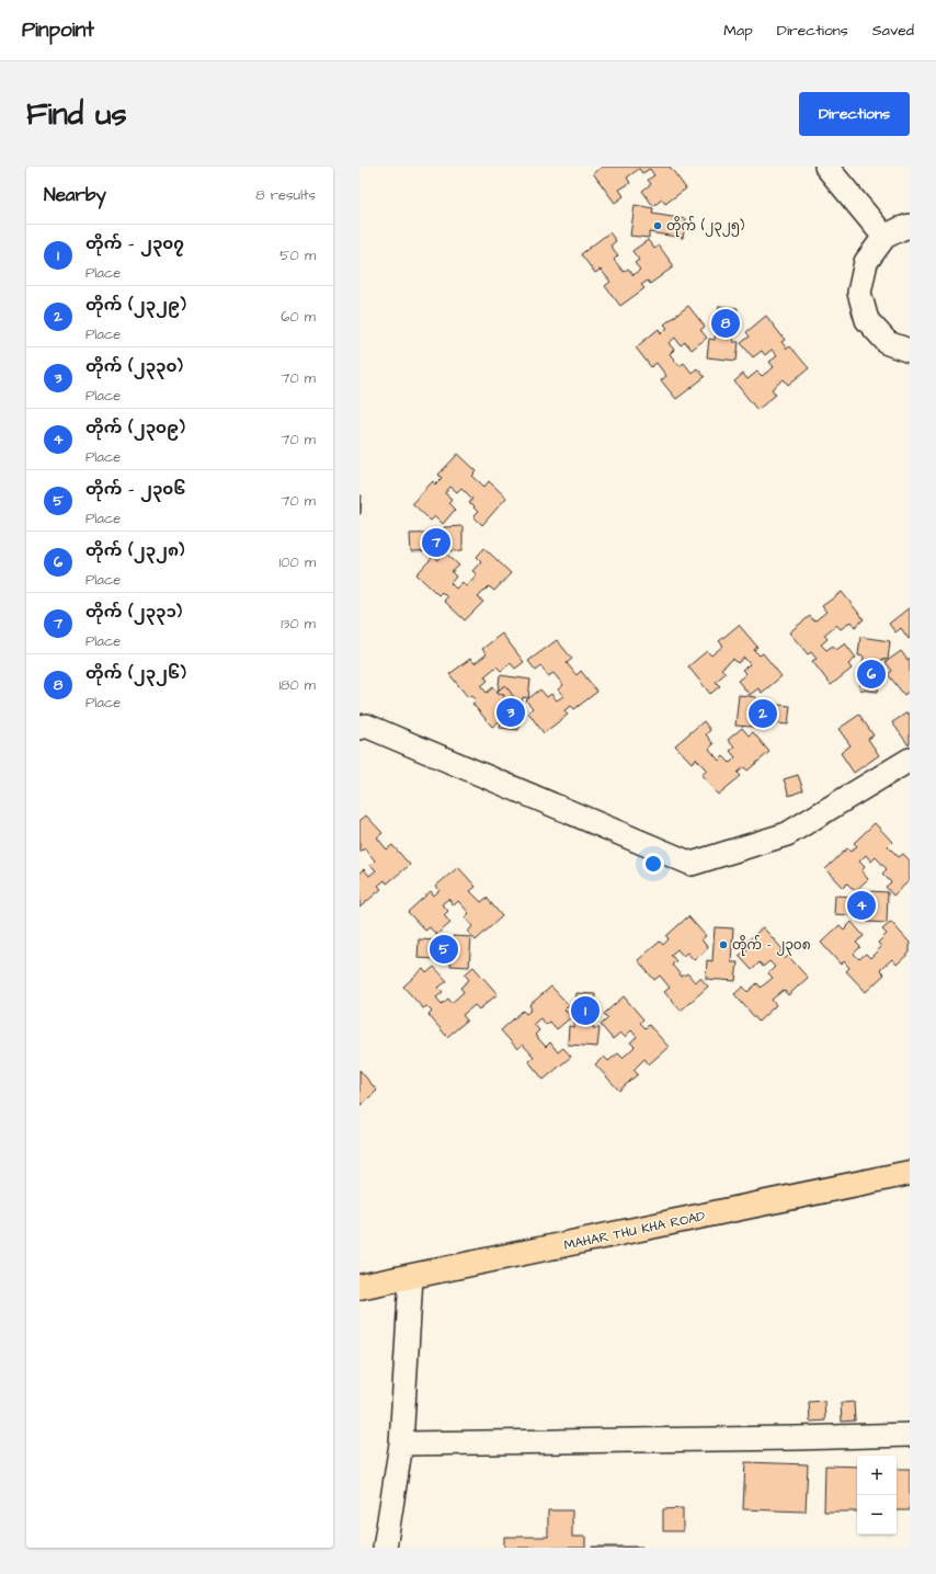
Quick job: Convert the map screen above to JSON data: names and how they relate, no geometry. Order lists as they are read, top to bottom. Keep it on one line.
{"streets":{"main road":["MAHAR THU KHA ROAD"]},"places":["တိုက် (၂၃၂၅)","တိုက် - ၂၃၀၈"],"page":{"header":"Pinpoint","nav":["Map","Directions","Saved"],"buttons":"Directions","title":"Find us","heading":["Nearby","8 results"],"list":[{"mark":"1","name":"တိုက် - ၂၃၀၇","note":"Place","value":"50 m"},{"mark":"2","name":"တိုက် (၂၃၂၉)","note":"Place","value":"60 m"},{"mark":"3","name":"တိုက် (၂၃၃၀)","note":"Place","value":"70 m"},{"mark":"4","name":"တိုက် (၂၃၀၉)","note":"Place","value":"70 m"},{"mark":"5","name":"တိုက် - ၂၃၀၆","note":"Place","value":"70 m"},{"mark":"6","name":"တိုက် (၂၃၂၈)","note":"Place","value":"100 m"},{"mark":"7","name":"တိုက် (၂၃၃၁)","note":"Place","value":"130 m"},{"mark":"8","name":"တိုက် (၂၃၂၆)","note":"Place","value":"180 m"}],"pins":["8","7","6","3","2","4","5","1"],"map_buttons":["+","−"]}}
